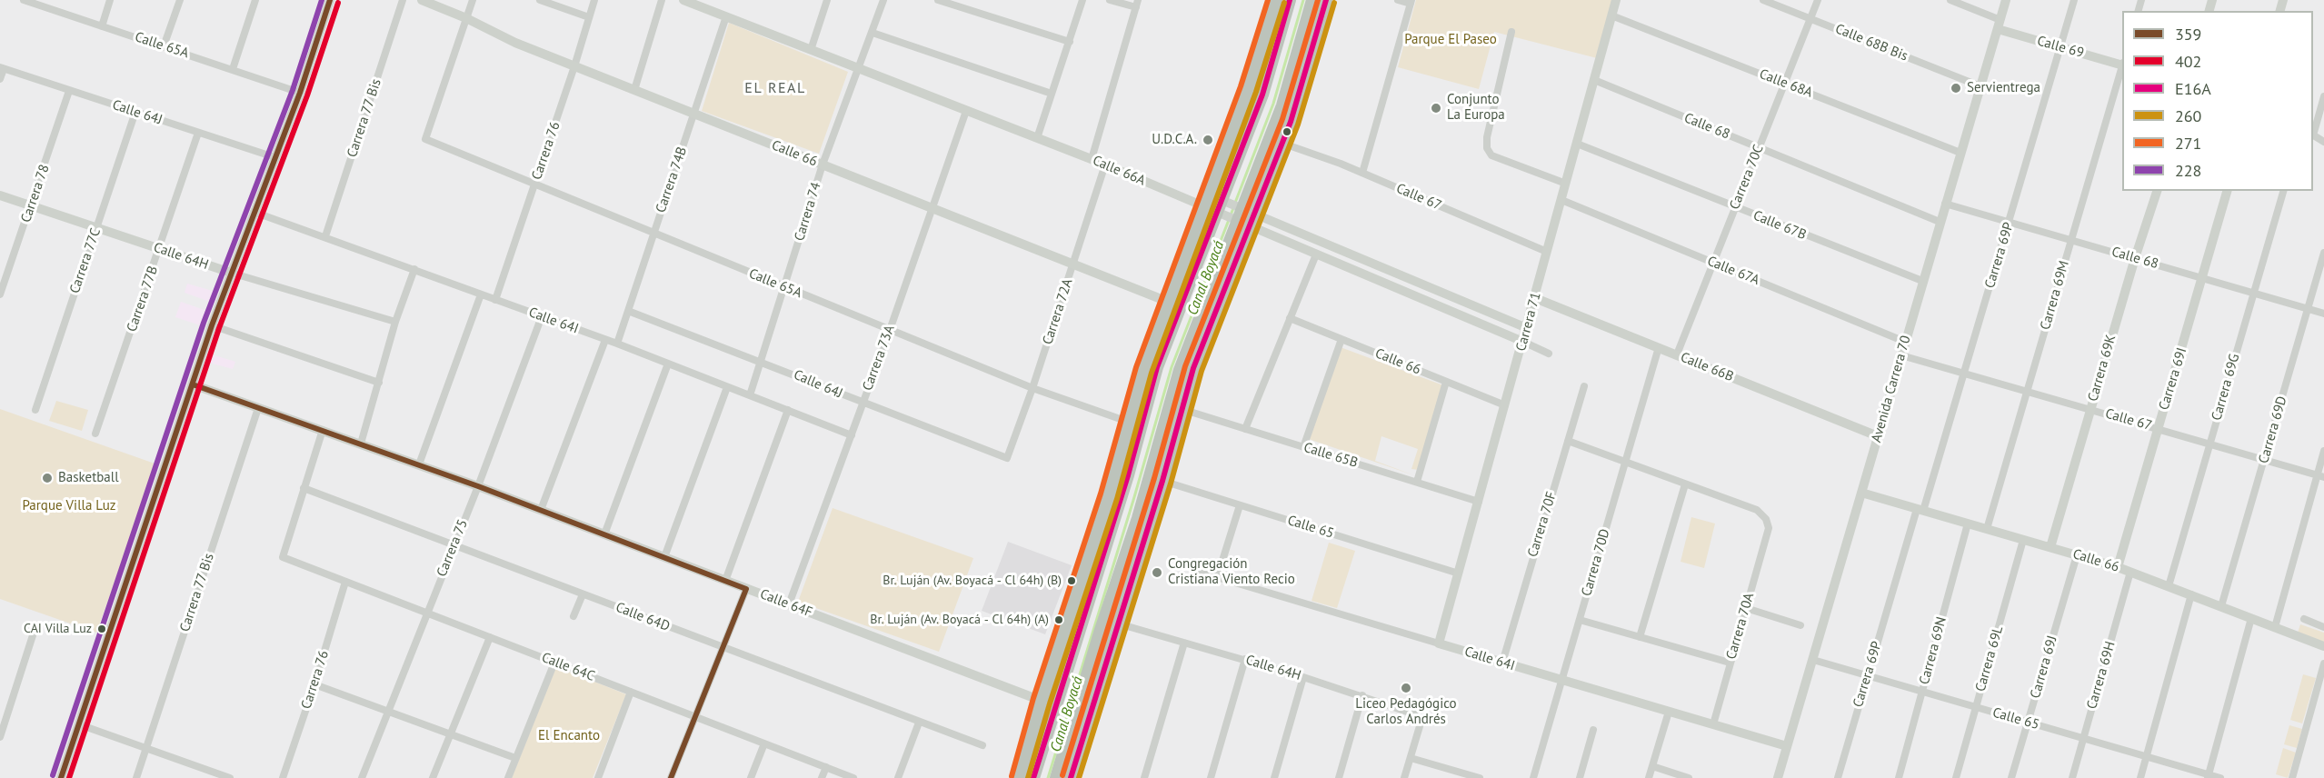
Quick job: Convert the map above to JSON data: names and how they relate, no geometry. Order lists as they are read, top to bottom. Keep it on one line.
{"streets":{"street":["Calle 68B Bis","Calle 65A","Calle 69","Calle 68A","Calle 64J","Carrera 77 Bis","Calle 68","Carrera 76","Calle 66","Calle 66A","Carrera 70C","Carrera 74B","Carrera 78","Calle 67","Carrera 74","Calle 67B","Carrera 69P","Calle 64H","Carrera 77C","Calle 67A","Carrera 69M","Carrera 77B","Carrera 72A","Calle 64I","Carrera 71","Carrera 73A","Calle 66B","Carrera 69K","Carrera 69I","Carrera 69G","Avenida Carrera 70","Carrera 69D","Calle 65B","Carrera 70F","Calle 65","Carrera 75","Carrera 70D","Calle 64F","Calle 64D","Carrera 70A","Carrera 69N","Carrera 69L","Calle 64C","Carrera 69J","Carrera 69H"]},"crossings":[["Calle 68B Bis","Carrera 70C"],["Calle 68B Bis","Avenida Carrera 70"],["Calle 65A","Carrera 76"],["Calle 65A","Calle 66"],["Calle 65A","Carrera 74B"],["Calle 65A","Carrera 74"],["Calle 65A","Carrera 72A"],["Calle 65A","Carrera 73A"],["Calle 69","Carrera 69P"],["Calle 69","Avenida Carrera 70"],["Calle 68A","Carrera 70C"],["Calle 68A","Carrera 71"],["Calle 68A","Avenida Carrera 70"],["Calle 64J","Carrera 74B"],["Calle 64J","Carrera 78"],["Calle 64J","Carrera 74"],["Calle 64J","Carrera 77C"],["Calle 64J","Carrera 77B"],["Calle 64J","Carrera 72A"],["Calle 64J","Carrera 73A"],["Carrera 77 Bis","Calle 64I"],["Carrera 77 Bis","Calle 64F"],["Calle 68","Carrera 70C"],["Calle 68","Carrera 69P"],["Calle 68","Carrera 69M"],["Calle 68","Carrera 71"],["Calle 68","Carrera 69K"],["Calle 68","Carrera 69I"],["Calle 68","Carrera 69G"],["Calle 68","Avenida Carrera 70"],["Calle 68","Carrera 69D"],["Carrera 76","Calle 66"],["Carrera 76","Calle 64I"],["Carrera 76","Calle 64C"],["Calle 66","Carrera 74B"],["Calle 66","Carrera 74"],["Calle 66","Carrera 69P"],["Calle 66","Carrera 69M"],["Calle 66","Carrera 72A"],["Calle 66","Carrera 71"],["Calle 66","Carrera 73A"],["Calle 66","Carrera 69K"],["Calle 66","Carrera 69I"],["Calle 66","Carrera 69G"],["Calle 66","Avenida Carrera 70"],["Calle 66","Carrera 69D"],["Calle 66","Carrera 69N"],["Calle 66","Carrera 69L"],["Calle 66","Carrera 69J"],["Calle 66","Carrera 69H"],["Calle 66A","Carrera 74B"],["Calle 66A","Carrera 74"],["Calle 66A","Carrera 72A"],["Calle 66A","Carrera 71"],["Calle 66A","Carrera 73A"],["Carrera 70C","Calle 67B"],["Carrera 70C","Calle 67A"],["Carrera 70C","Calle 66B"],["Carrera 74B","Calle 64I"],["Carrera 78","Calle 64H"],["Calle 67","Carrera 69P"],["Calle 67","Carrera 69M"],["Calle 67","Carrera 71"],["Calle 67","Carrera 69K"],["Calle 67","Carrera 69I"],["Calle 67","Carrera 69G"],["Calle 67","Avenida Carrera 70"],["Calle 67","Carrera 69D"],["Carrera 74","Calle 64I"],["Calle 67B","Carrera 71"],["Calle 67B","Avenida Carrera 70"],["Carrera 69P","Calle 65"],["Calle 64H","Carrera 77C"],["Calle 64H","Carrera 77B"],["Calle 67A","Carrera 71"],["Calle 67A","Avenida Carrera 70"],["Calle 64I","Carrera 71"],["Calle 64I","Carrera 73A"],["Calle 64I","Avenida Carrera 70"],["Calle 64I","Carrera 70F"],["Calle 64I","Carrera 75"],["Calle 64I","Carrera 70D"],["Calle 64I","Carrera 70A"],["Carrera 71","Calle 66B"],["Carrera 71","Calle 65B"],["Carrera 71","Calle 65"],["Carrera 73A","Calle 64F"],["Calle 66B","Avenida Carrera 70"],["Calle 66B","Carrera 70D"],["Avenida Carrera 70","Calle 65"],["Calle 65","Carrera 69N"],["Calle 65","Carrera 69L"],["Calle 65","Carrera 69J"],["Calle 65","Carrera 69H"],["Carrera 75","Calle 64F"],["Carrera 75","Calle 64D"],["Carrera 75","Calle 64C"],["Calle 64D","Calle 64C"]],"districts":["EL REAL"],"water":["Canal Boyacá"],"parks":["Parque El Paseo","Parque Villa Luz","El Encanto"],"places":["Servientrega","Conjunto La Europa","U.D.C.A.","Basketball","Congregación Cristiana Viento Recio","Br. Luján (Av. Boyacá - Cl 64h) (B)","Br. Luján (Av. Boyacá - Cl 64h) (A)","CAI Villa Luz","Liceo Pedagógico Carlos Andrés"],"lines":["transit line 359","transit line E16A","transit line 271","transit line 228","transit line 402","transit line 260"],"legend":["359","402","E16A","260","271","228"]}
